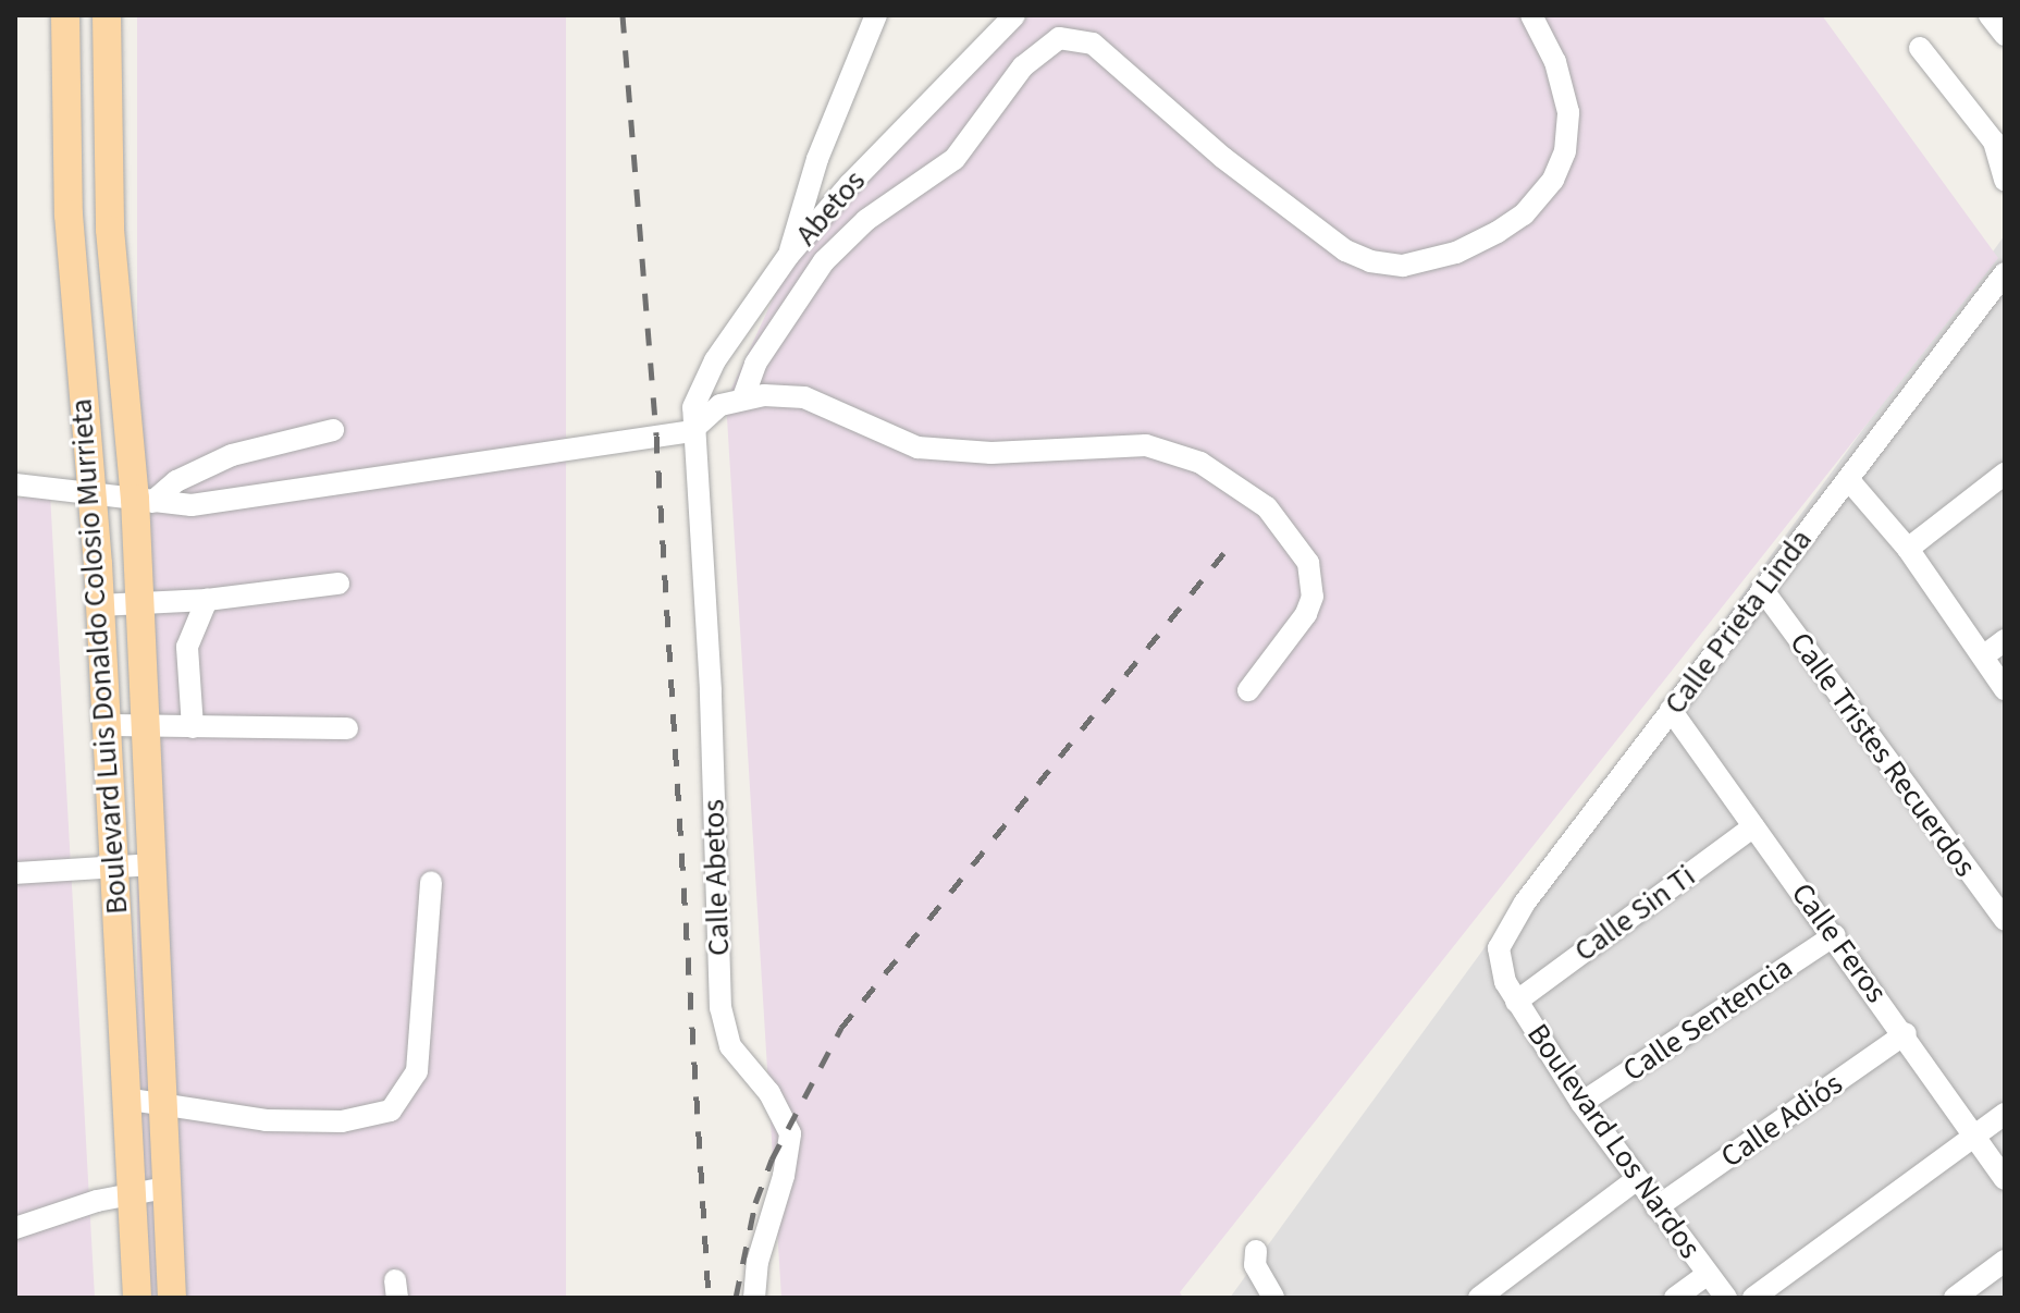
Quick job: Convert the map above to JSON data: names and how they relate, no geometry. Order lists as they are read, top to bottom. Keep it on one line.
{"streets":{"main road":["Boulevard Luis Donaldo Colosio Murrieta"],"street":["Abetos","Calle Prieta Linda","Calle Tristes Recuerdos","Calle Abetos","Calle Sin Ti","Calle Feros","Calle Sentencia","Calle Adiós","Boulevard Los Nardos"]},"crossings":[["Abetos","Calle Abetos"],["Calle Prieta Linda","Calle Tristes Recuerdos"],["Calle Prieta Linda","Calle Sin Ti"],["Calle Prieta Linda","Calle Feros"],["Calle Prieta Linda","Boulevard Los Nardos"],["Calle Sin Ti","Calle Feros"],["Calle Sin Ti","Boulevard Los Nardos"],["Calle Feros","Calle Sentencia"],["Calle Feros","Calle Adiós"],["Calle Sentencia","Boulevard Los Nardos"],["Calle Adiós","Boulevard Los Nardos"]]}
